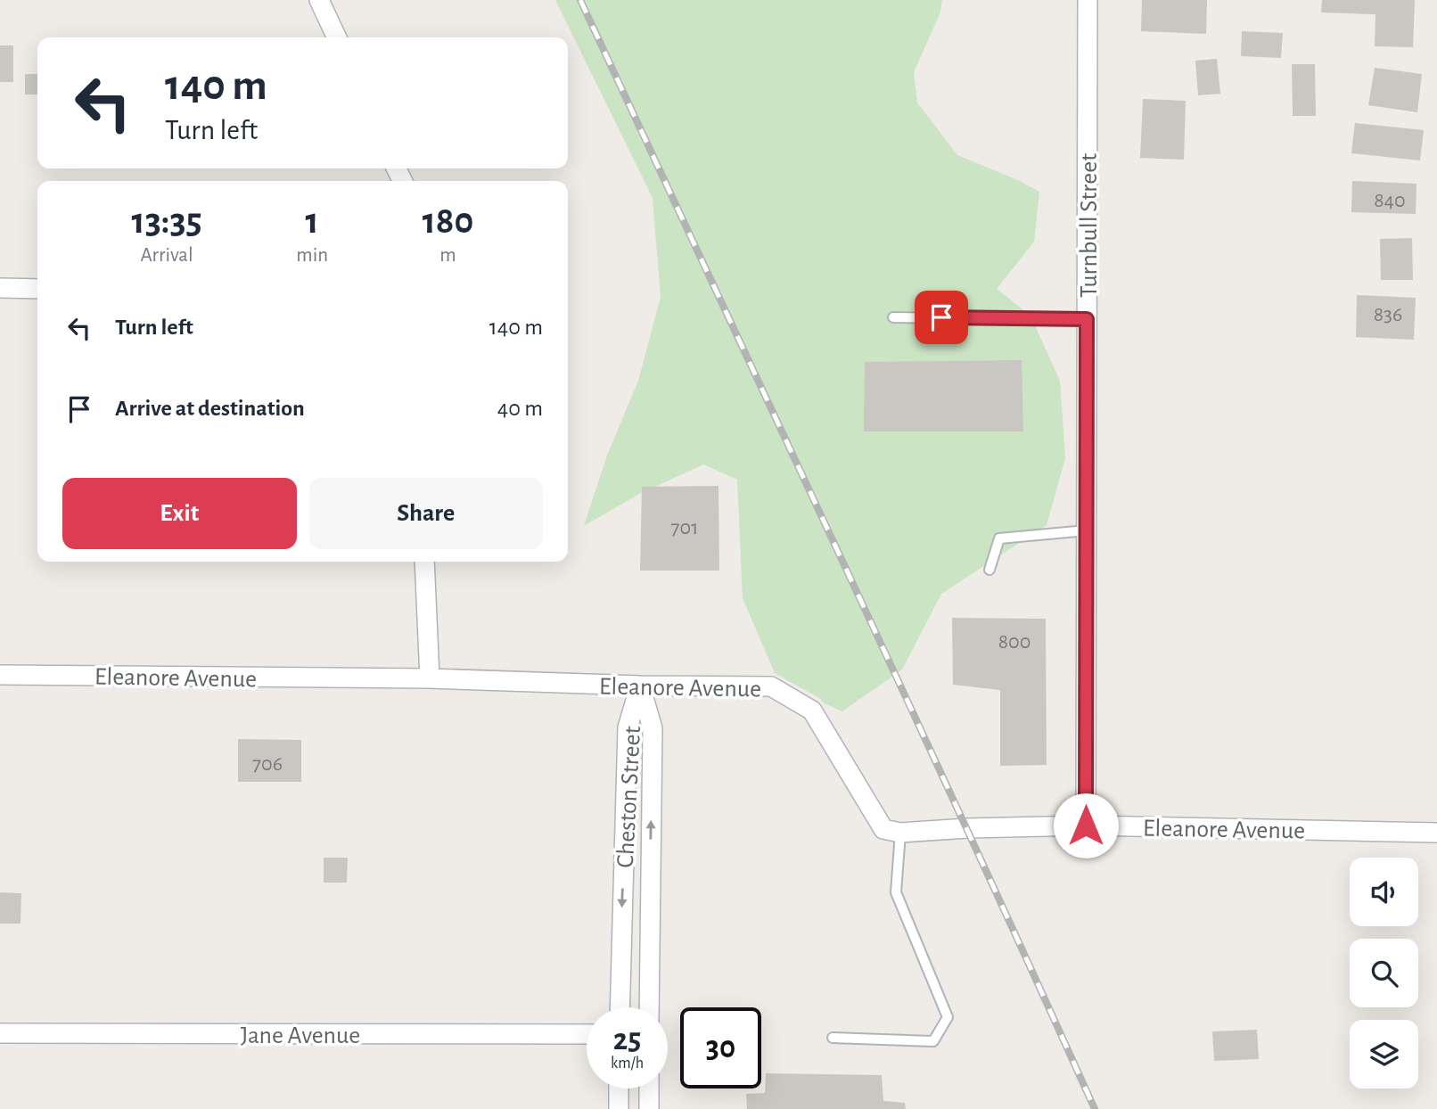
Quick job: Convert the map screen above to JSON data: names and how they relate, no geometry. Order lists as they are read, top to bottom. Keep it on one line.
{"streets":{"street":["Turnbull Street","Eleanore Avenue","Cheston Street","Jane Avenue"]},"crossings":[["Turnbull Street","Eleanore Avenue"],["Eleanore Avenue","Cheston Street"]],"house_numbers":["840","836","701","800","706"],"page":{"turn":["140 m","Turn left"],"eta":["13:35","Arrival","1","min","180","m"],"list":[{"name":"Turn left","value":"140 m"},{"name":"Arrive at destination","value":"40 m"}],"buttons":["Exit","Share"],"speed":"25 km/h","limit":"30"}}
